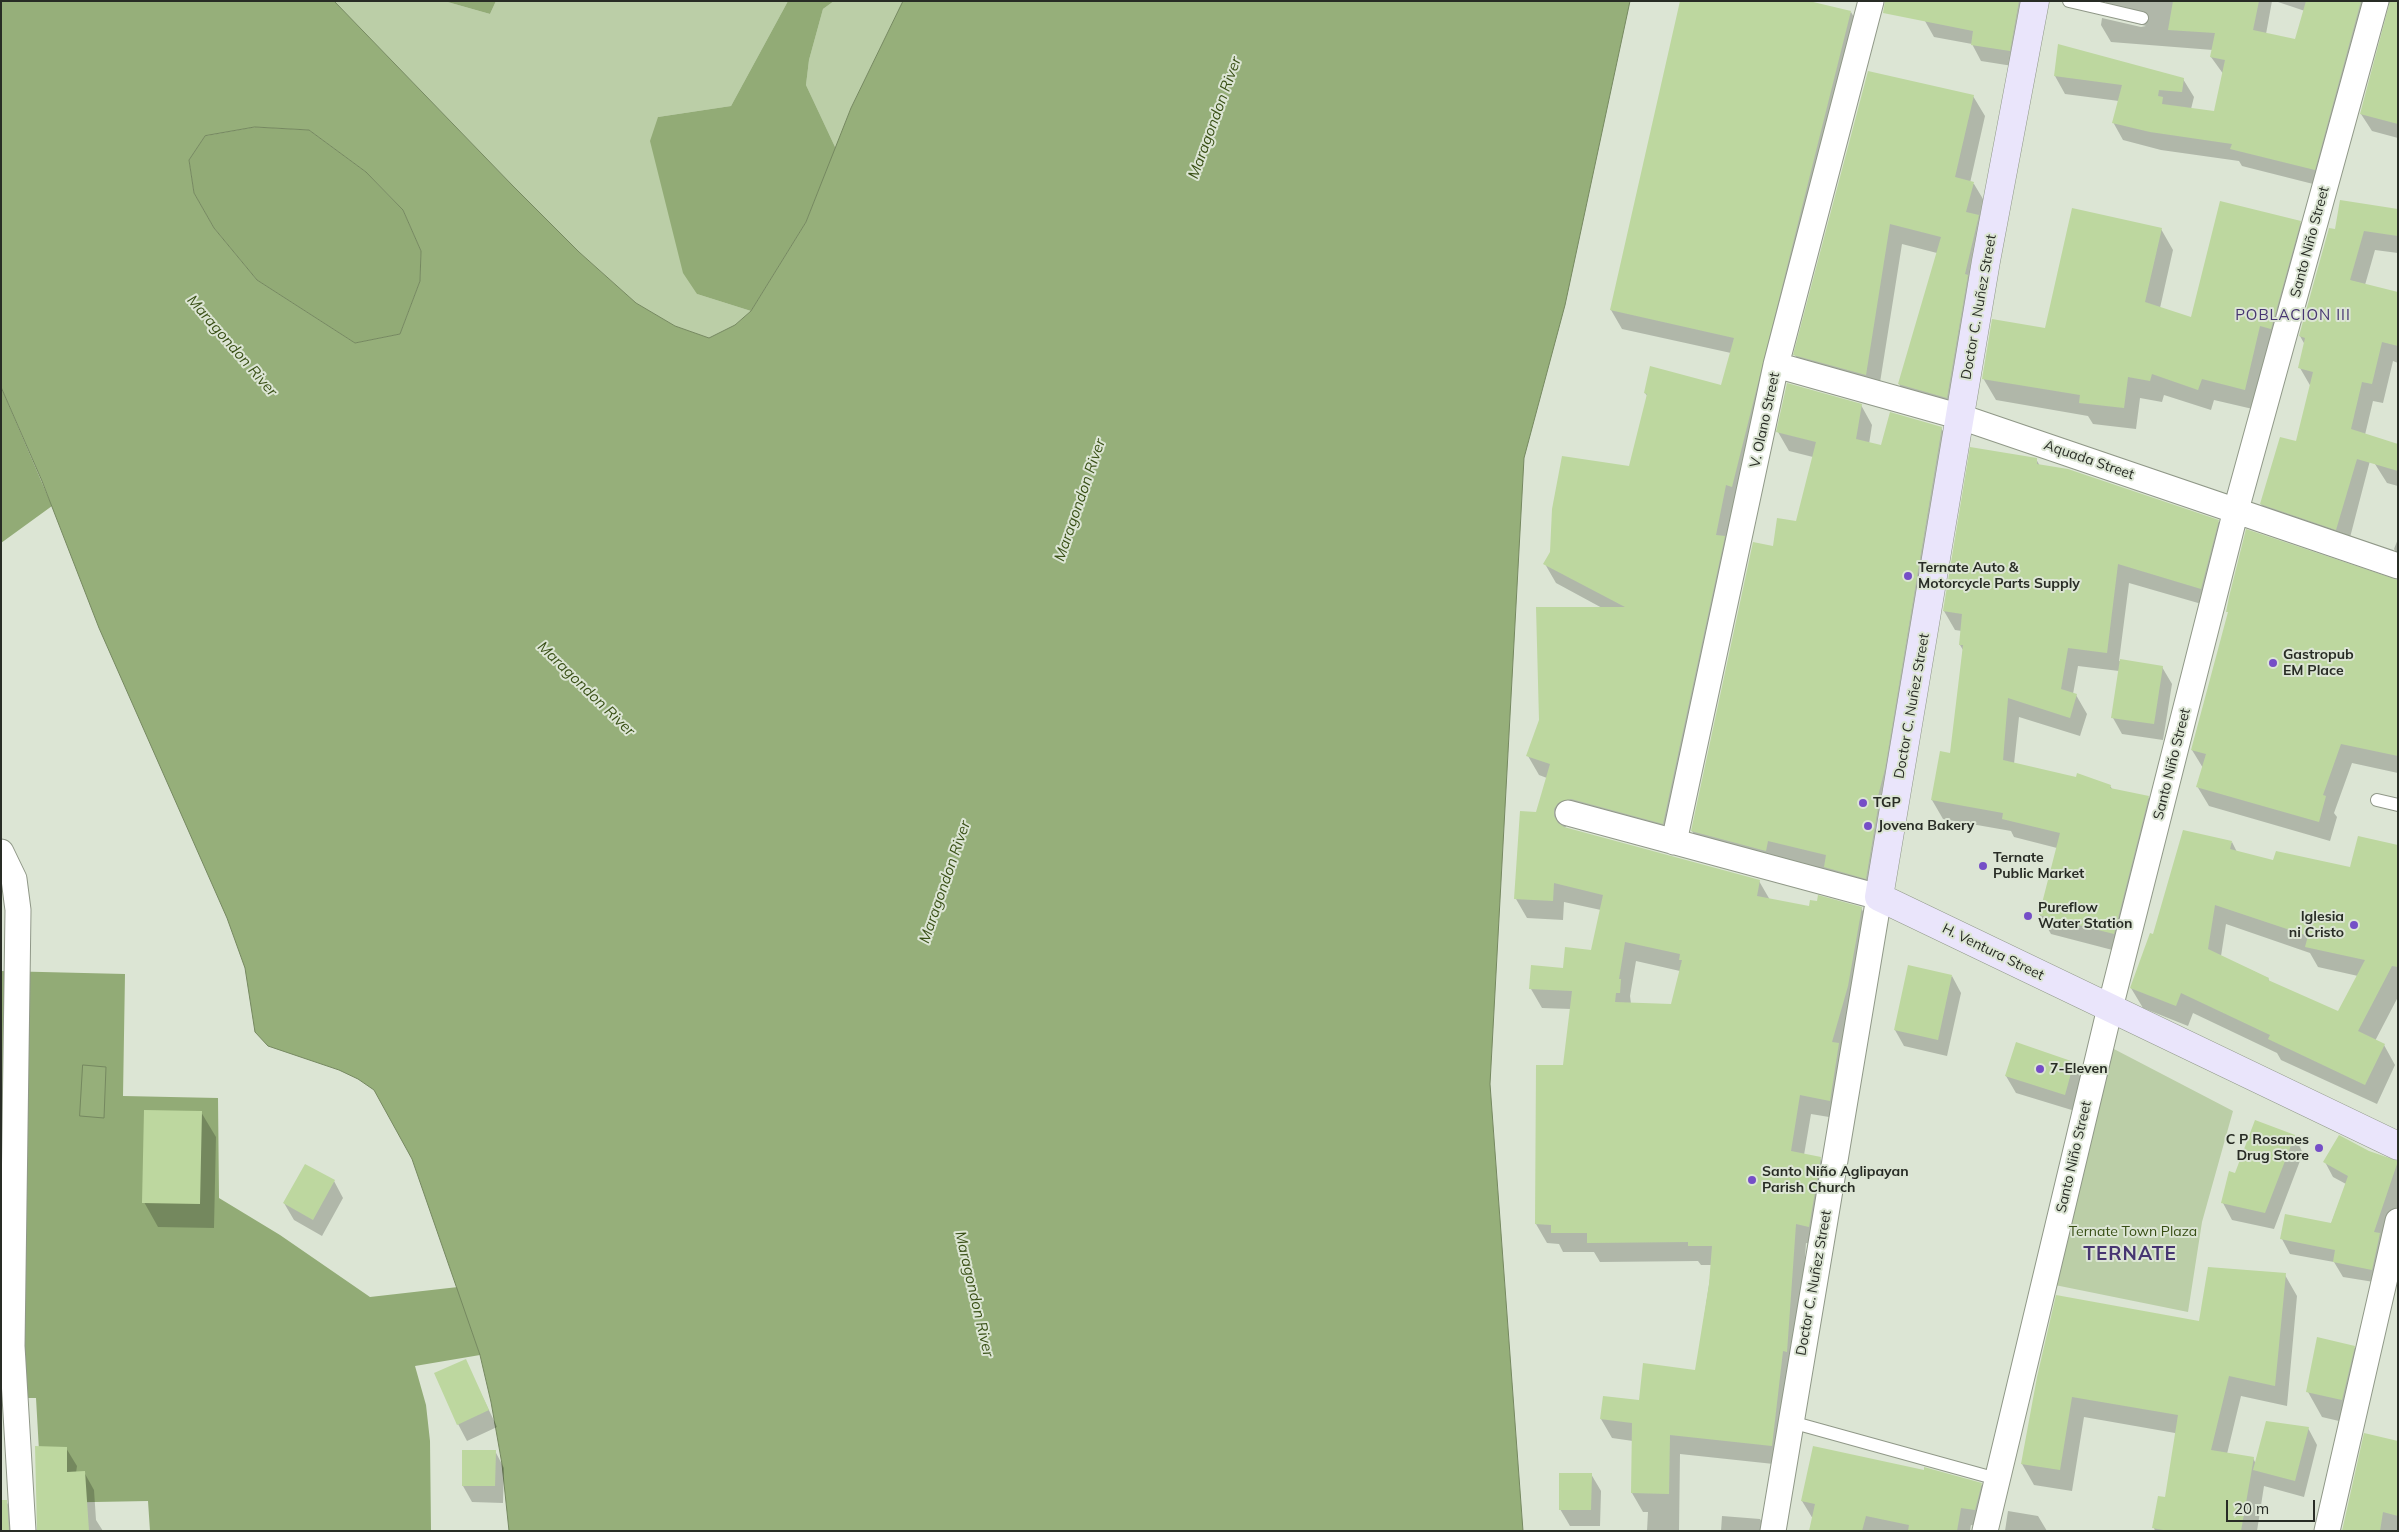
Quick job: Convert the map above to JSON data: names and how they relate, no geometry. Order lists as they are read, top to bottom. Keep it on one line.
{"streets":{"main road":["Doctor C. Nuñez Street","H. Ventura Street"],"street":["Santo Niño Street","V. Olano Street","Aquada Street"]},"crossings":[["Santo Niño Street","Aquada Street"],["Santo Niño Street","H. Ventura Street"],["Doctor C. Nuñez Street","Aquada Street"],["Doctor C. Nuñez Street","H. Ventura Street"],["V. Olano Street","Aquada Street"],["V. Olano Street","H. Ventura Street"]],"districts":["POBLACION III","TERNATE"],"water":["Maragondon River"],"parks":["Ternate Town Plaza"],"places":["Ternate Auto & Motorcycle Parts Supply","Gastropub EM Place","TGP","Jovena Bakery","Ternate Public Market","Pureflow Water Station","Iglesia ni Cristo","7-Eleven","C P Rosanes Drug Store","Santo Niño Aglipayan Parish Church"],"scale_bar":"20 m"}
